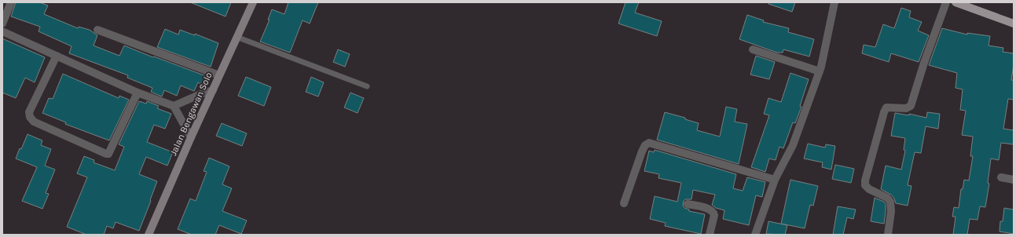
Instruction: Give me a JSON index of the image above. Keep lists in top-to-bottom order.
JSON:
{
  "streets": {
    "main road": ["Jalan Bengawan Solo"]
  }
}
